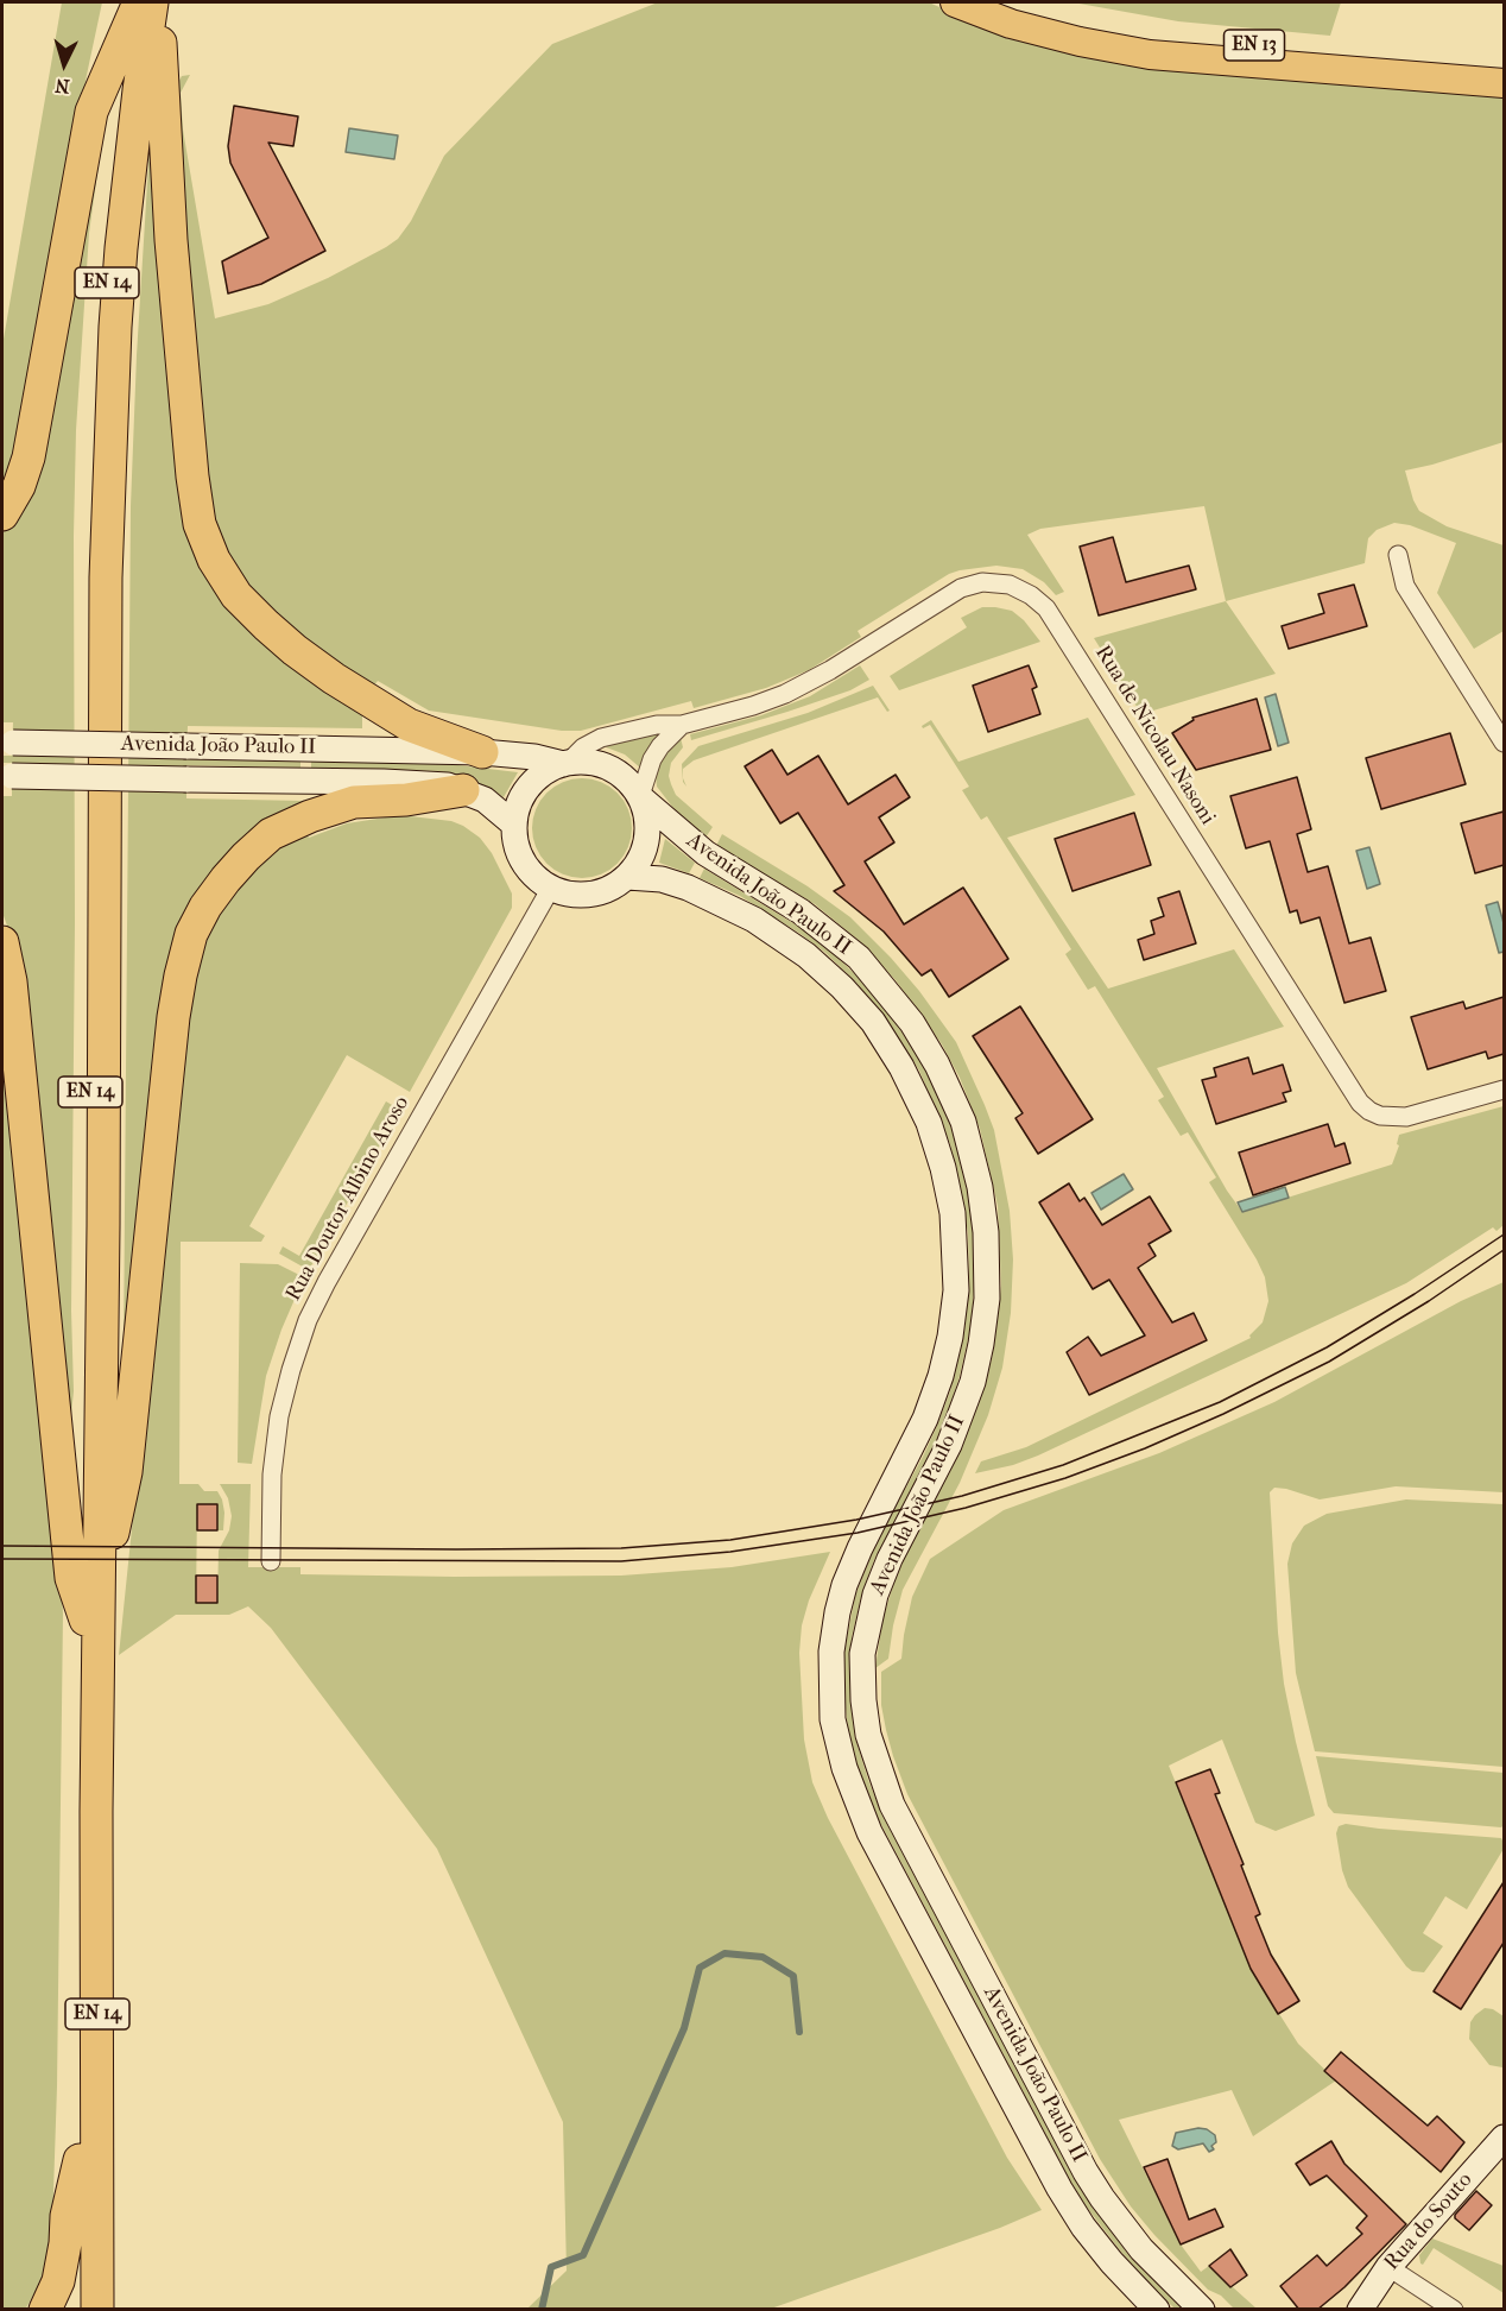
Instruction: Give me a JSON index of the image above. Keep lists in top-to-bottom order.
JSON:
{
  "streets": {
    "highway": ["EN 14"],
    "main road": ["EN 13", "Avenida João Paulo II", "Rua do Souto"],
    "street": ["Rua de Nicolau Nasoni", "Rua Doutor Albino Aroso"]
  },
  "crossings": [
    ["Rua de Nicolau Nasoni", "Avenida João Paulo II"],
    ["Rua de Nicolau Nasoni", "Rua Doutor Albino Aroso"],
    ["Avenida João Paulo II", "Rua Doutor Albino Aroso"]
  ],
  "north": "bottom"
}
